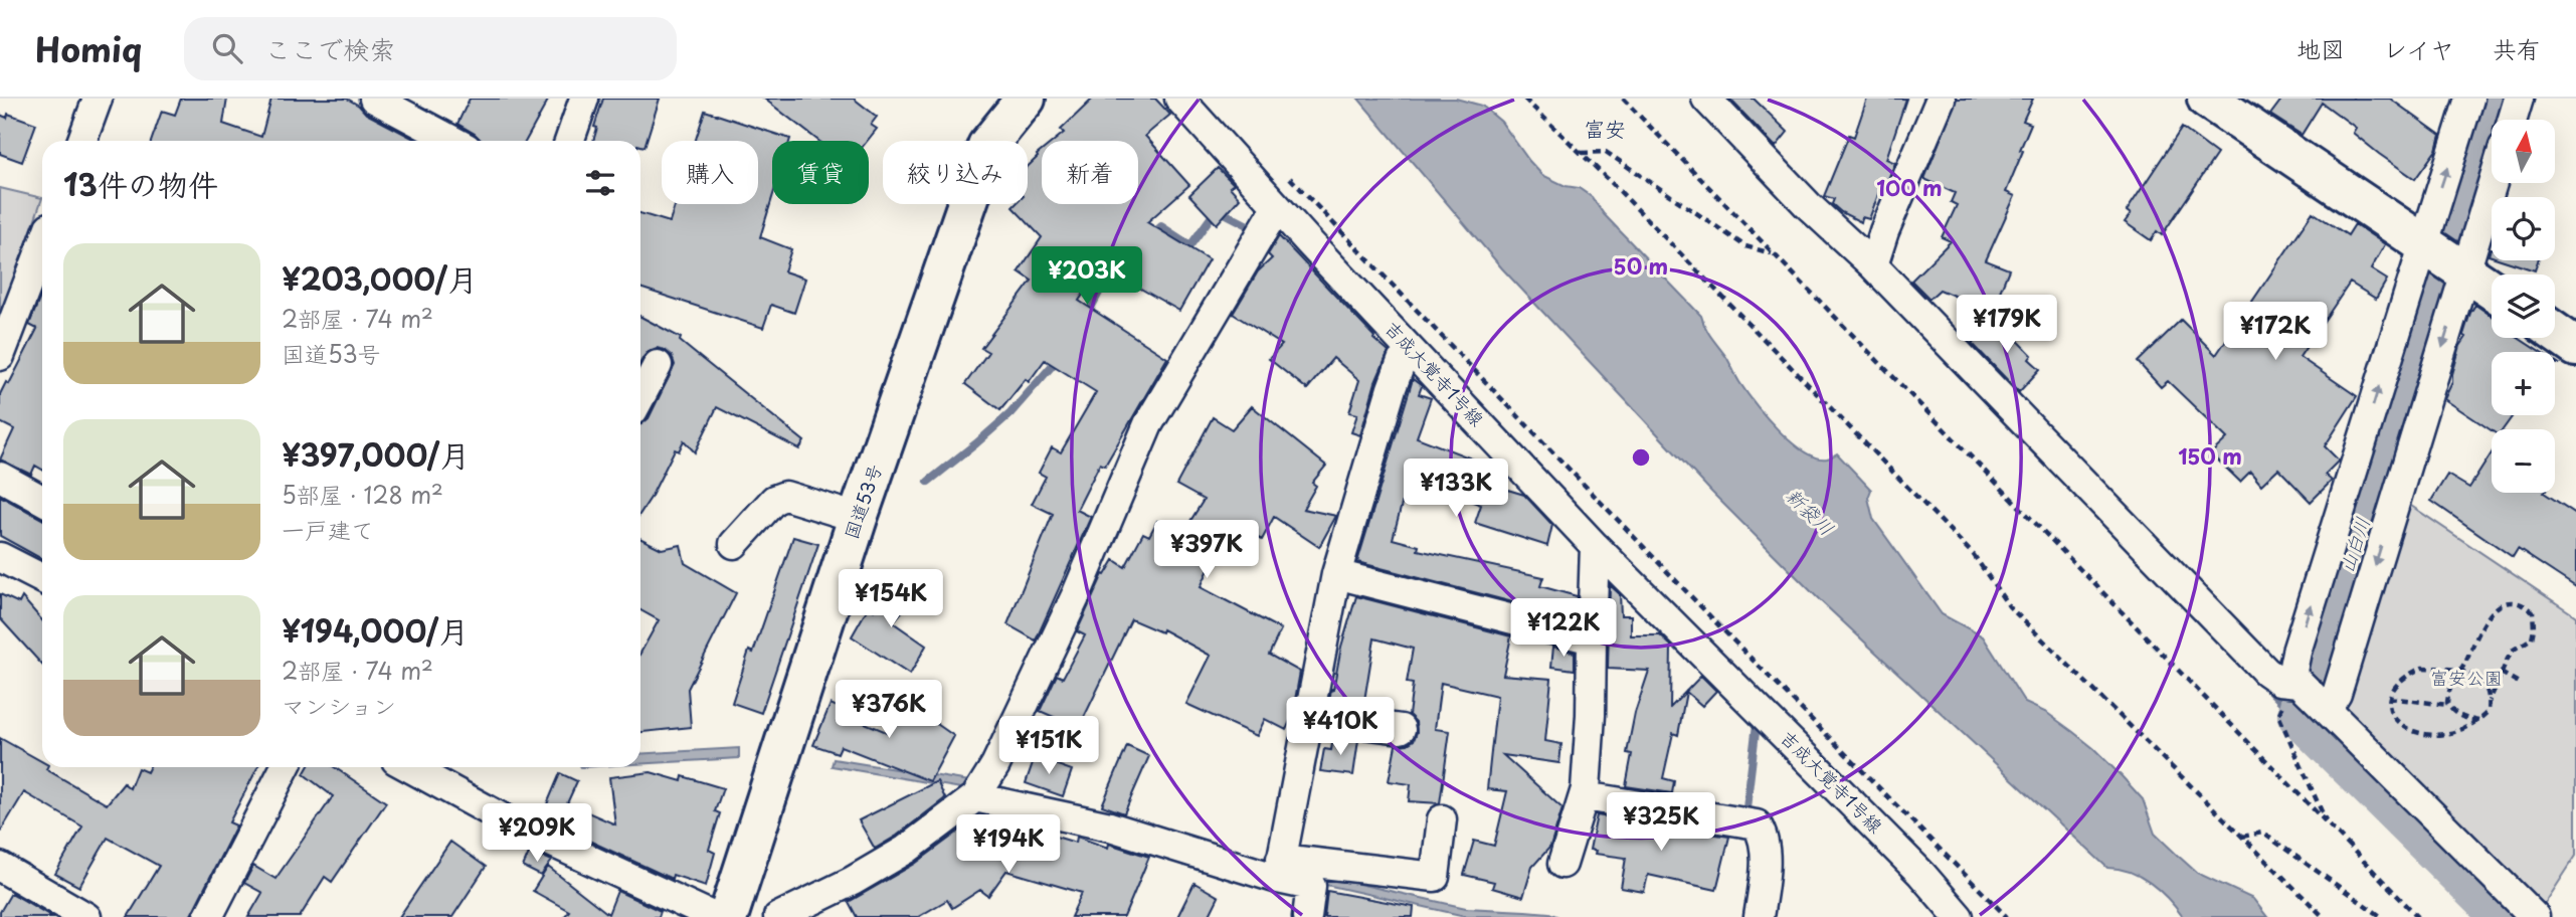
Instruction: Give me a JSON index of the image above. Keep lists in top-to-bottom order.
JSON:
{
  "streets": {
    "main road": ["国道53号"],
    "street": ["吉成大覚寺1号線"]
  },
  "districts": ["富安"],
  "water": ["新袋川", "山白川"],
  "parks": ["富安公園"],
  "north": "top",
  "page": {
    "header": "Homiq",
    "search": "ここで検索",
    "nav": ["地図", "レイヤ", "共有"],
    "map_buttons": ["+", "−"],
    "chip": [
      "購入",
      "賃貸",
      "絞り込み",
      "新着"
    ],
    "heading": "13件の物件",
    "list": [
      {
        "name": "¥203,000/月",
        "note": "2部屋 · 74 m² · 国道53号"
      },
      {
        "name": "¥397,000/月",
        "note": "5部屋 · 128 m² · 一戸建て"
      },
      {
        "name": "¥194,000/月",
        "note": "2部屋 · 74 m² · マンション"
      }
    ],
    "price": [
      "¥203K",
      "¥179K",
      "¥172K",
      "¥133K",
      "¥397K",
      "¥154K",
      "¥122K",
      "¥376K",
      "¥410K",
      "¥151K",
      "¥325K",
      "¥209K",
      "¥194K"
    ]
  },
  "rings": ["100 m", "50 m", "150 m"]
}
